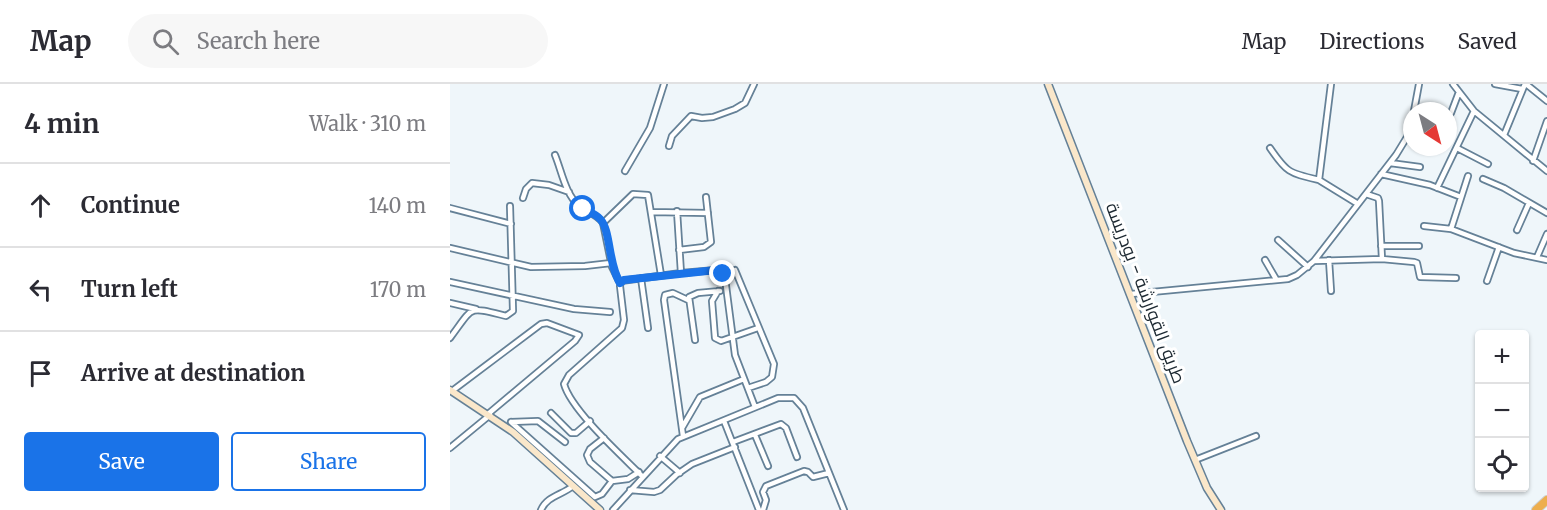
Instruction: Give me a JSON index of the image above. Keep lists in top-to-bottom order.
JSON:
{
  "streets": {
    "main road": ["طريق القوارشة - بودريسة"]
  },
  "north": "bottom right",
  "page": {
    "header": "Map",
    "search": "Search here",
    "nav": ["Map", "Directions", "Saved"],
    "heading": ["4 min", "Walk · 310 m"],
    "list": [
      ["Continue", "140 m"],
      ["Turn left", "170 m"],
      "Arrive at destination"
    ],
    "map_buttons": ["+", "−"],
    "buttons": ["Save", "Share"]
  }
}
